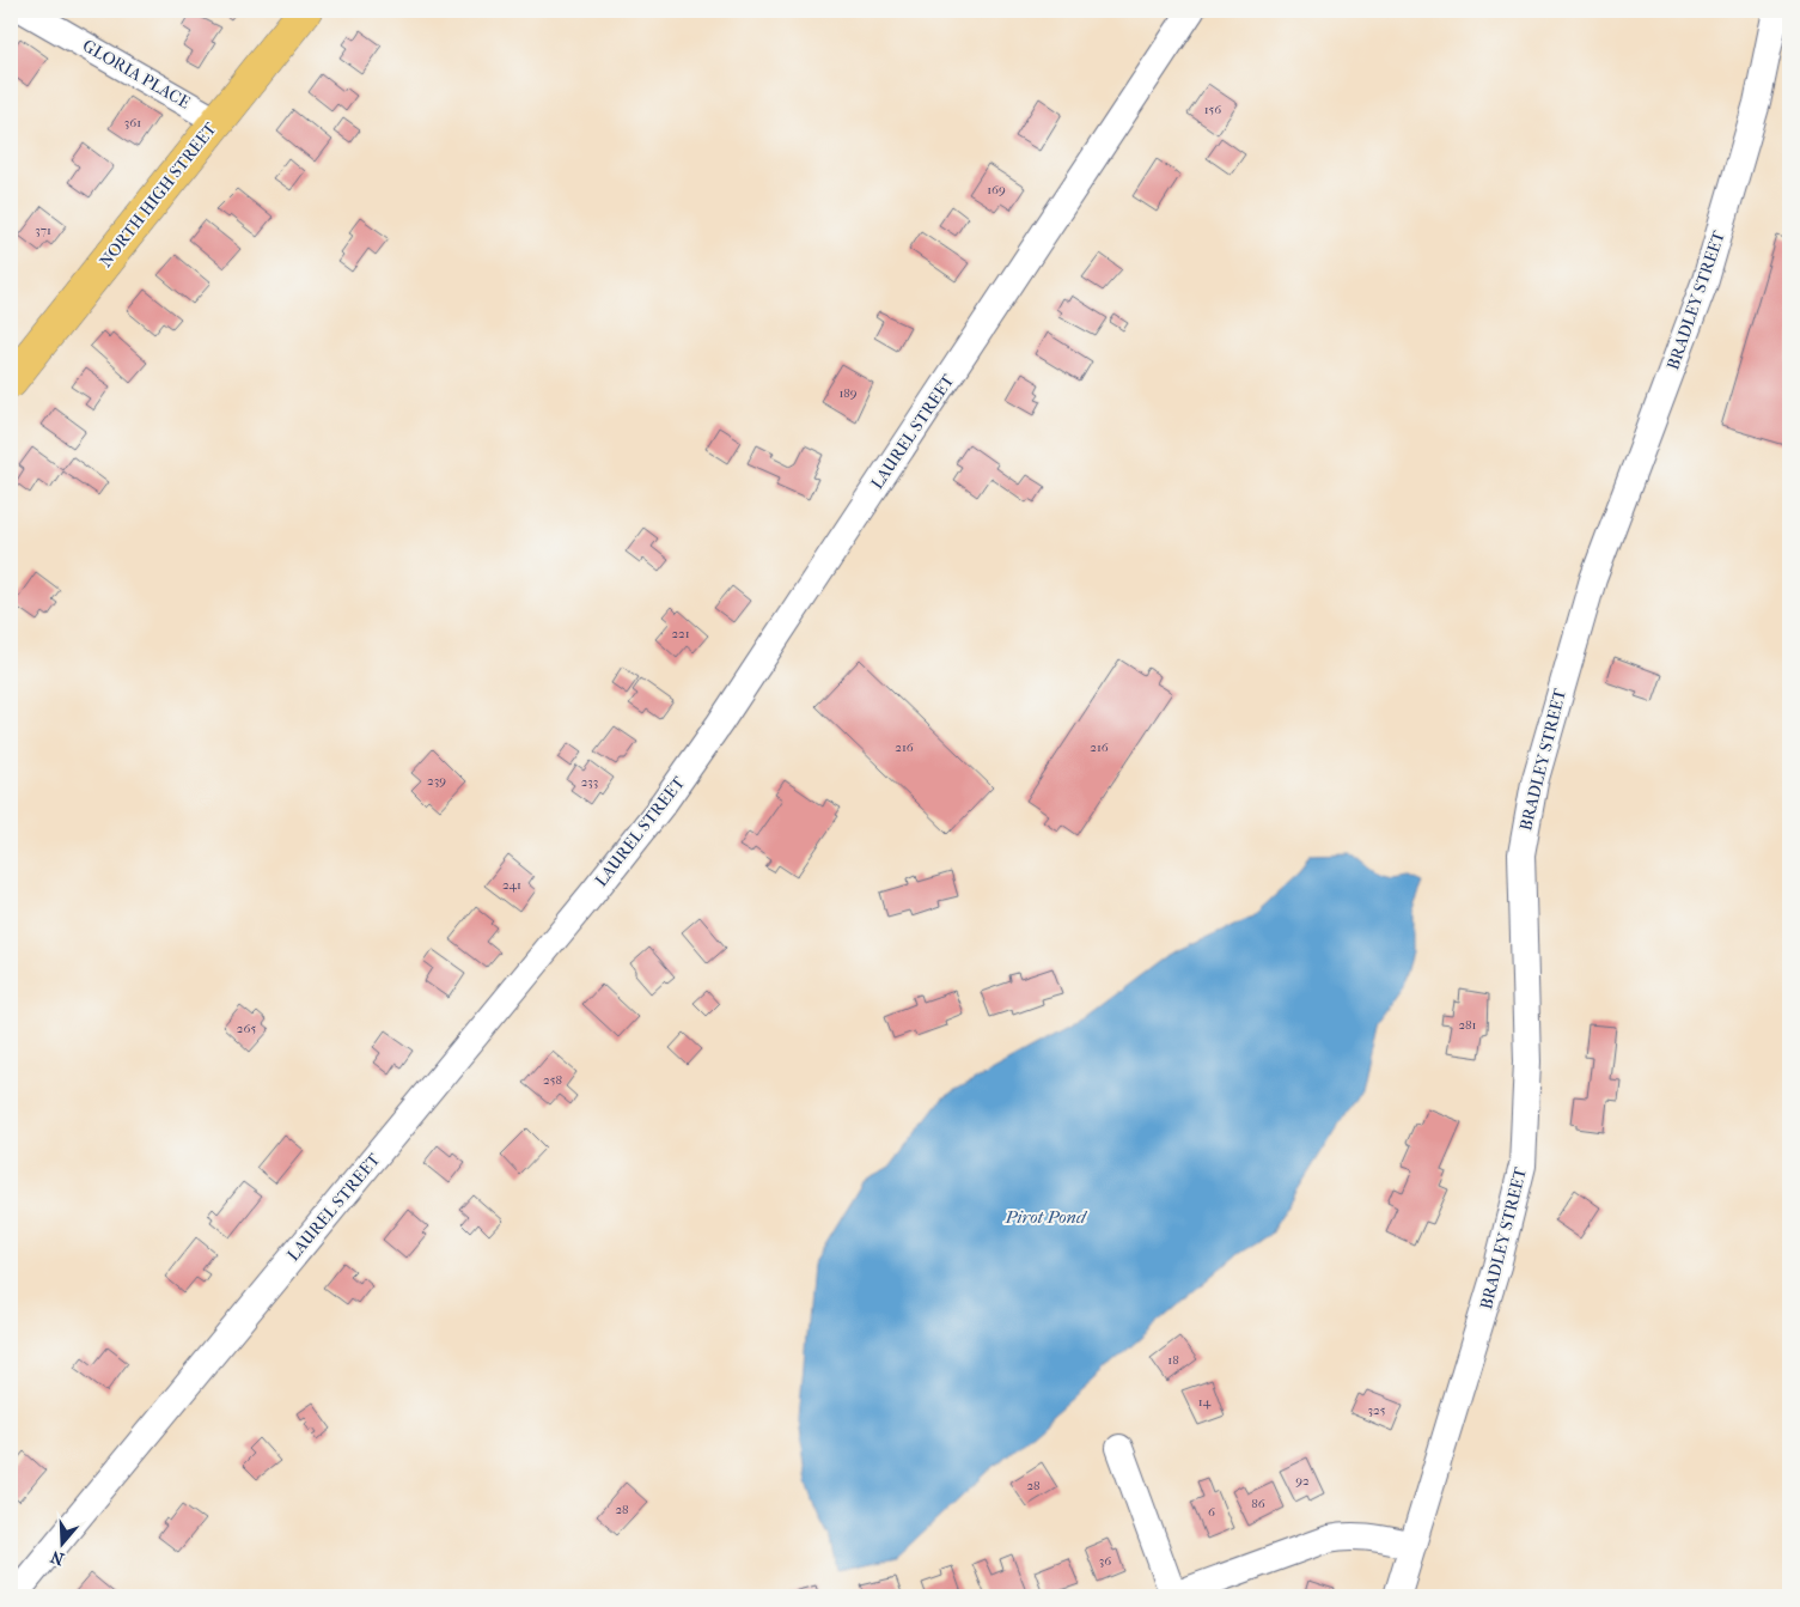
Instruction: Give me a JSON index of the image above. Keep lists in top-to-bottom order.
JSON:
{
  "streets": {
    "main road": ["NORTH HIGH STREET"],
    "street": ["GLORIA PLACE", "BRADLEY STREET", "LAUREL STREET"]
  },
  "crossings": [
    ["GLORIA PLACE", "NORTH HIGH STREET"]
  ],
  "water": ["Pirot Pond"],
  "house_numbers": [
    "156",
    "361",
    "169",
    "371",
    "189",
    "221",
    "216",
    "216",
    "239",
    "233",
    "241",
    "281",
    "265",
    "258",
    "18",
    "14",
    "325",
    "92",
    "28",
    "86",
    "28",
    "6",
    "36"
  ],
  "north": "bottom"
}
